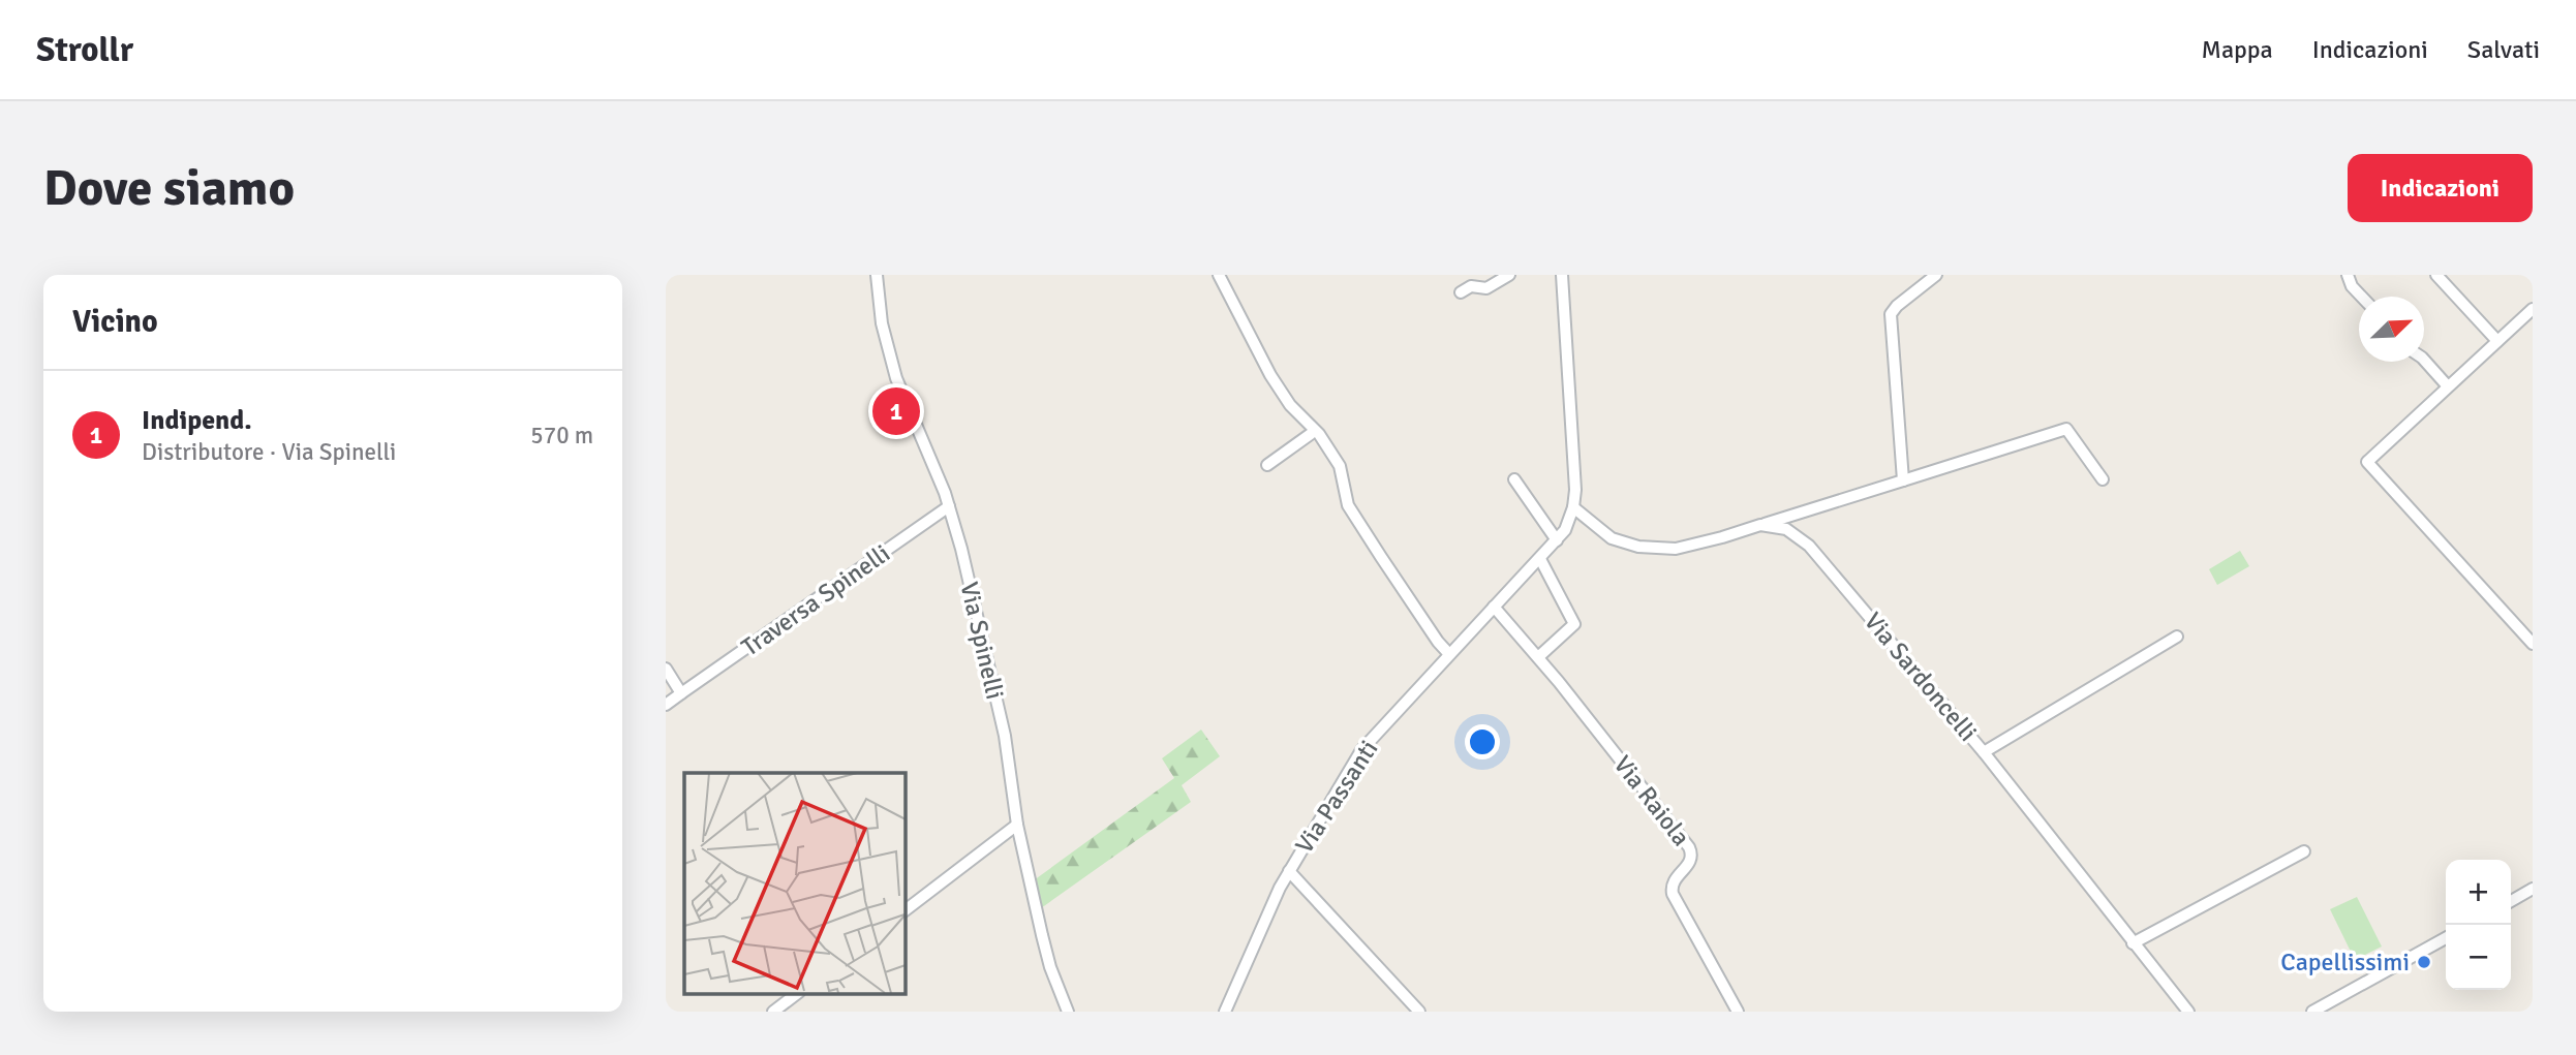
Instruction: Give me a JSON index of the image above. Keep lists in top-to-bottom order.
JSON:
{
  "streets": {
    "street": [
      "Traversa Spinelli",
      "Via Spinelli",
      "Via Sardoncelli",
      "Via Passanti",
      "Via Raiola"
    ]
  },
  "crossings": [
    ["Traversa Spinelli", "Via Spinelli"],
    ["Via Passanti", "Via Raiola"]
  ],
  "places": ["Capellissimi"],
  "north": "top right",
  "page": {
    "header": "Strollr",
    "nav": ["Mappa", "Indicazioni", "Salvati"],
    "buttons": "Indicazioni",
    "title": "Dove siamo",
    "heading": "Vicino",
    "list": [
      {
        "mark": "1",
        "name": "Indipend.",
        "note": "Distributore · Via Spinelli",
        "value": "570 m"
      }
    ],
    "pins": "1",
    "map_buttons": ["+", "−"]
  }
}
